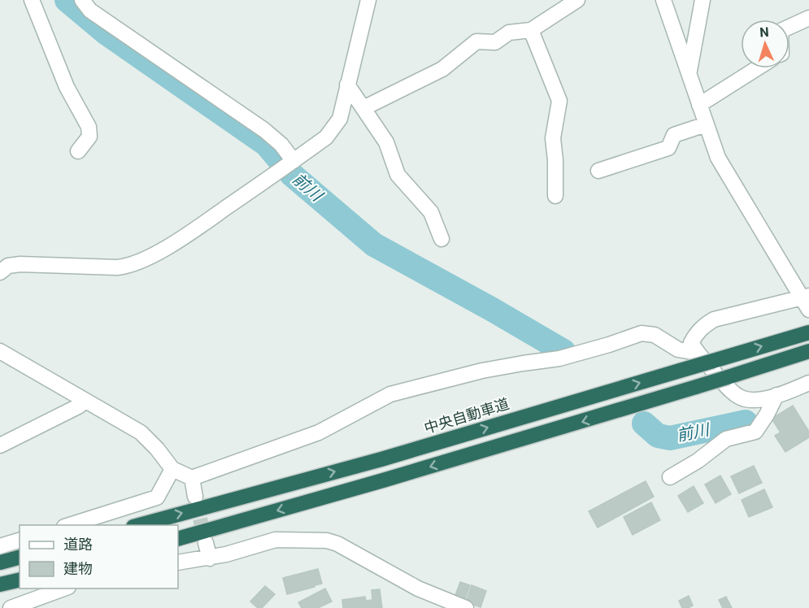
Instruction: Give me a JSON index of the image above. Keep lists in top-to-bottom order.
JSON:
{
  "streets": {
    "highway": ["中央自動車道"]
  },
  "water": ["前川"],
  "legend": ["道路", "建物"],
  "north": "top"
}
